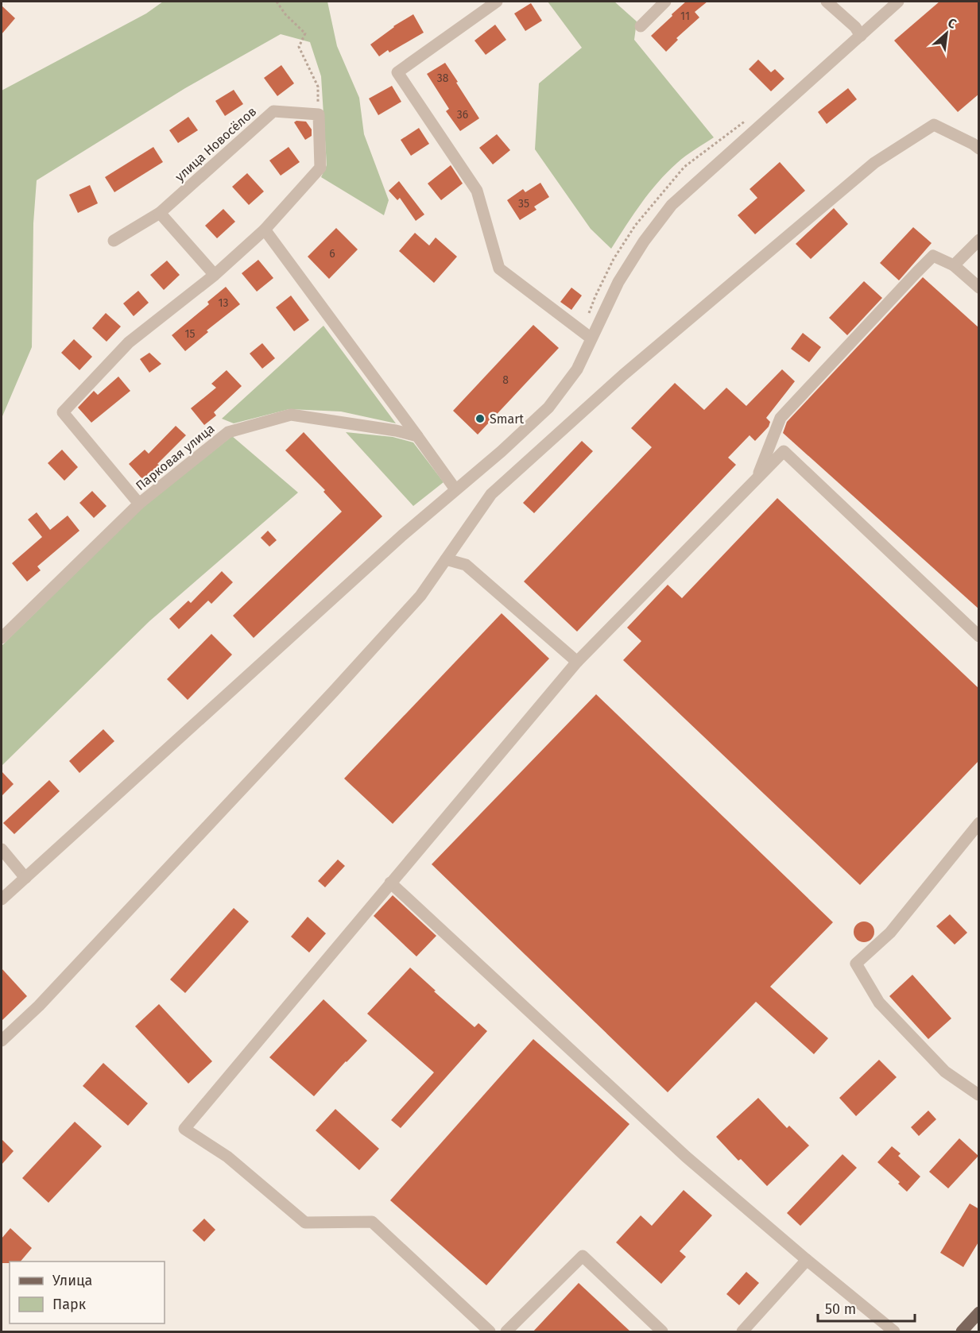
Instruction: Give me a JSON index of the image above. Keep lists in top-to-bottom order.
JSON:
{
  "streets": {
    "street": ["улица Новосёлов", "Парковая улица"]
  },
  "places": ["Smart"],
  "house_numbers": [
    "11",
    "38",
    "36",
    "35",
    "6",
    "13",
    "15",
    "8"
  ],
  "legend": ["Улица", "Парк"],
  "scale_bar": "50 m",
  "north": "top right"
}
